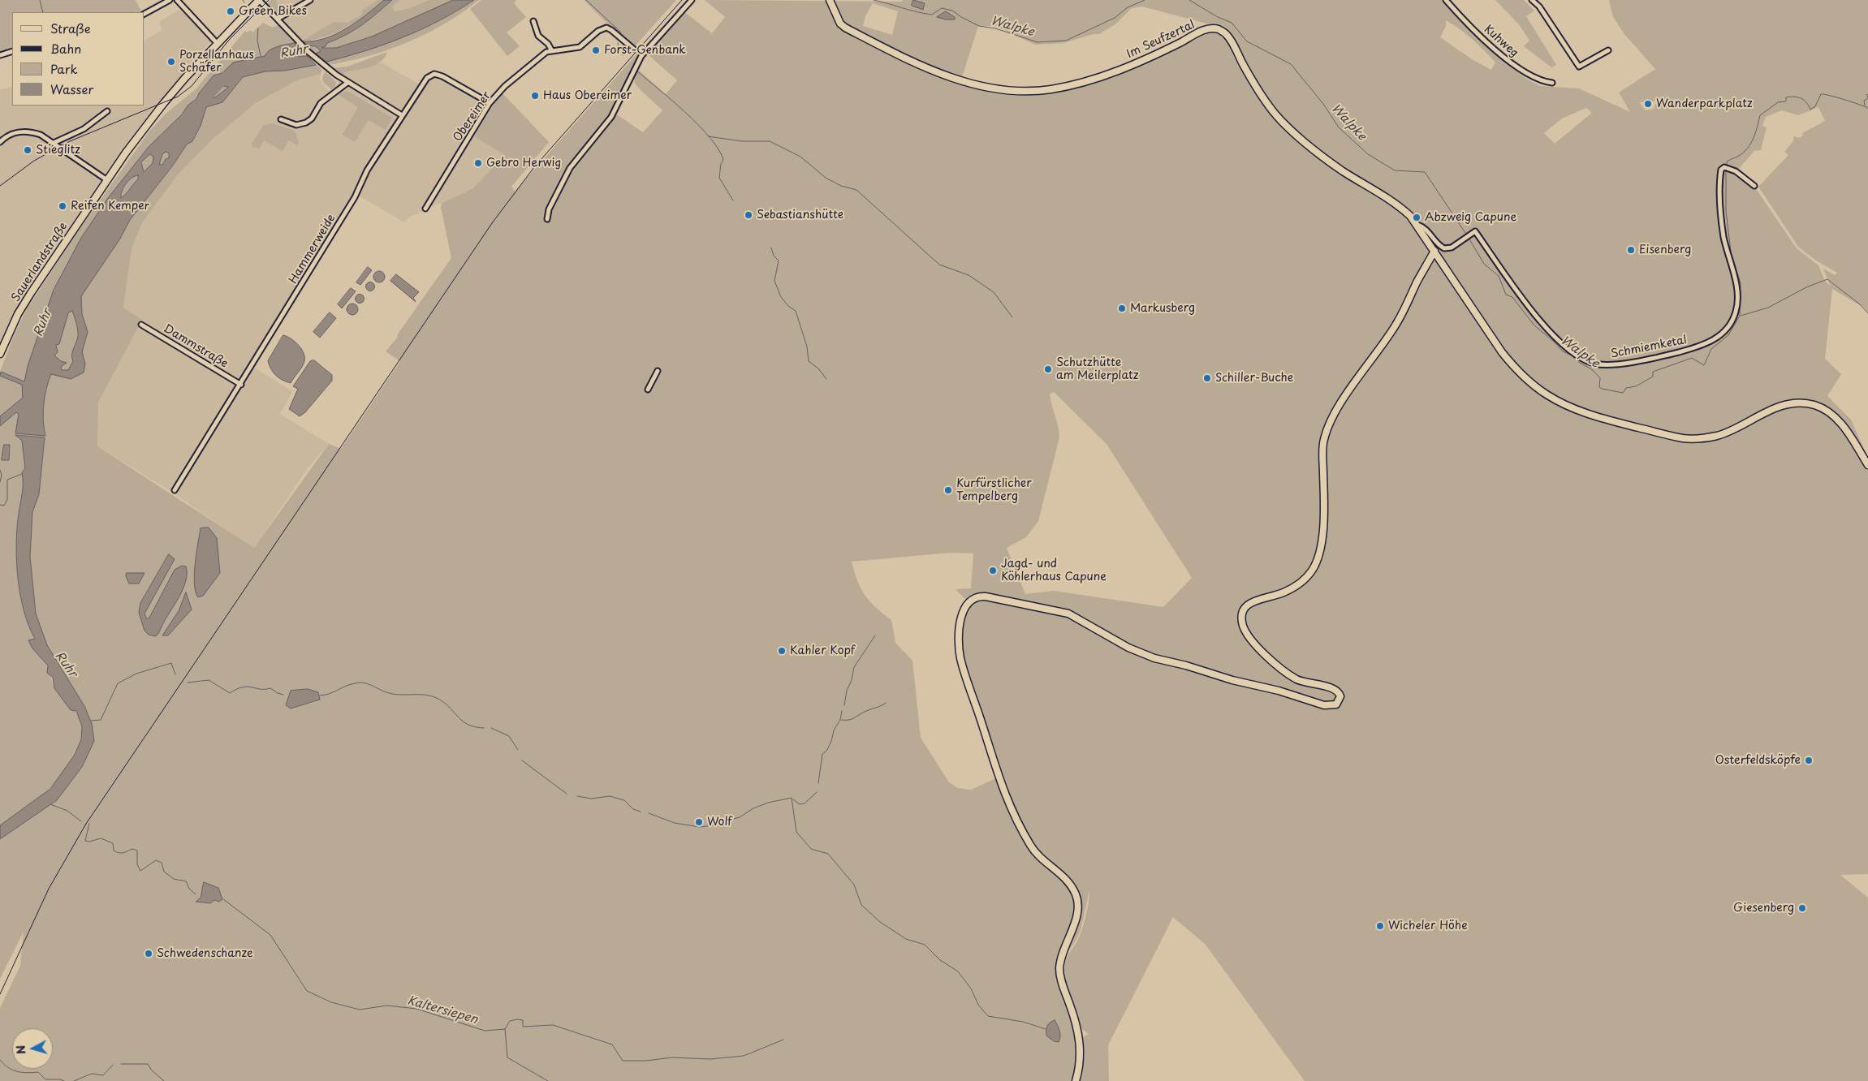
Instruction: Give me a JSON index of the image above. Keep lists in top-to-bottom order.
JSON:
{
  "streets": {
    "street": [
      "Im Seufzertal",
      "Kuhweg",
      "Obereimer",
      "Hammerweide",
      "Sauerlandstraße",
      "Dammstraße",
      "Schmiemketal"
    ]
  },
  "crossings": [
    ["Im Seufzertal", "Schmiemketal"],
    ["Obereimer", "Hammerweide"],
    ["Hammerweide", "Dammstraße"]
  ],
  "water": ["Walpke", "Ruhr", "Kaltersiepen"],
  "places": [
    "Green Bikes",
    "Forst-Genbank",
    "Porzellanhaus Schäfer",
    "Haus Obereimer",
    "Wanderparkplatz",
    "Stieglitz",
    "Gebro Herwig",
    "Reifen Kemper",
    "Sebastianshütte",
    "Abzweig Capune",
    "Eisenberg",
    "Markusberg",
    "Schutzhütte am Meilerplatz",
    "Schiller-Buche",
    "Kurfürstlicher Tempelberg",
    "Jagd- und Köhlerhaus Capune",
    "Kahler Kopf",
    "Osterfeldsköpfe",
    "Wolf",
    "Giesenberg",
    "Wicheler Höhe",
    "Schwedenschanze"
  ],
  "legend": [
    "Straße",
    "Bahn",
    "Park",
    "Wasser"
  ],
  "north": "left"
}
